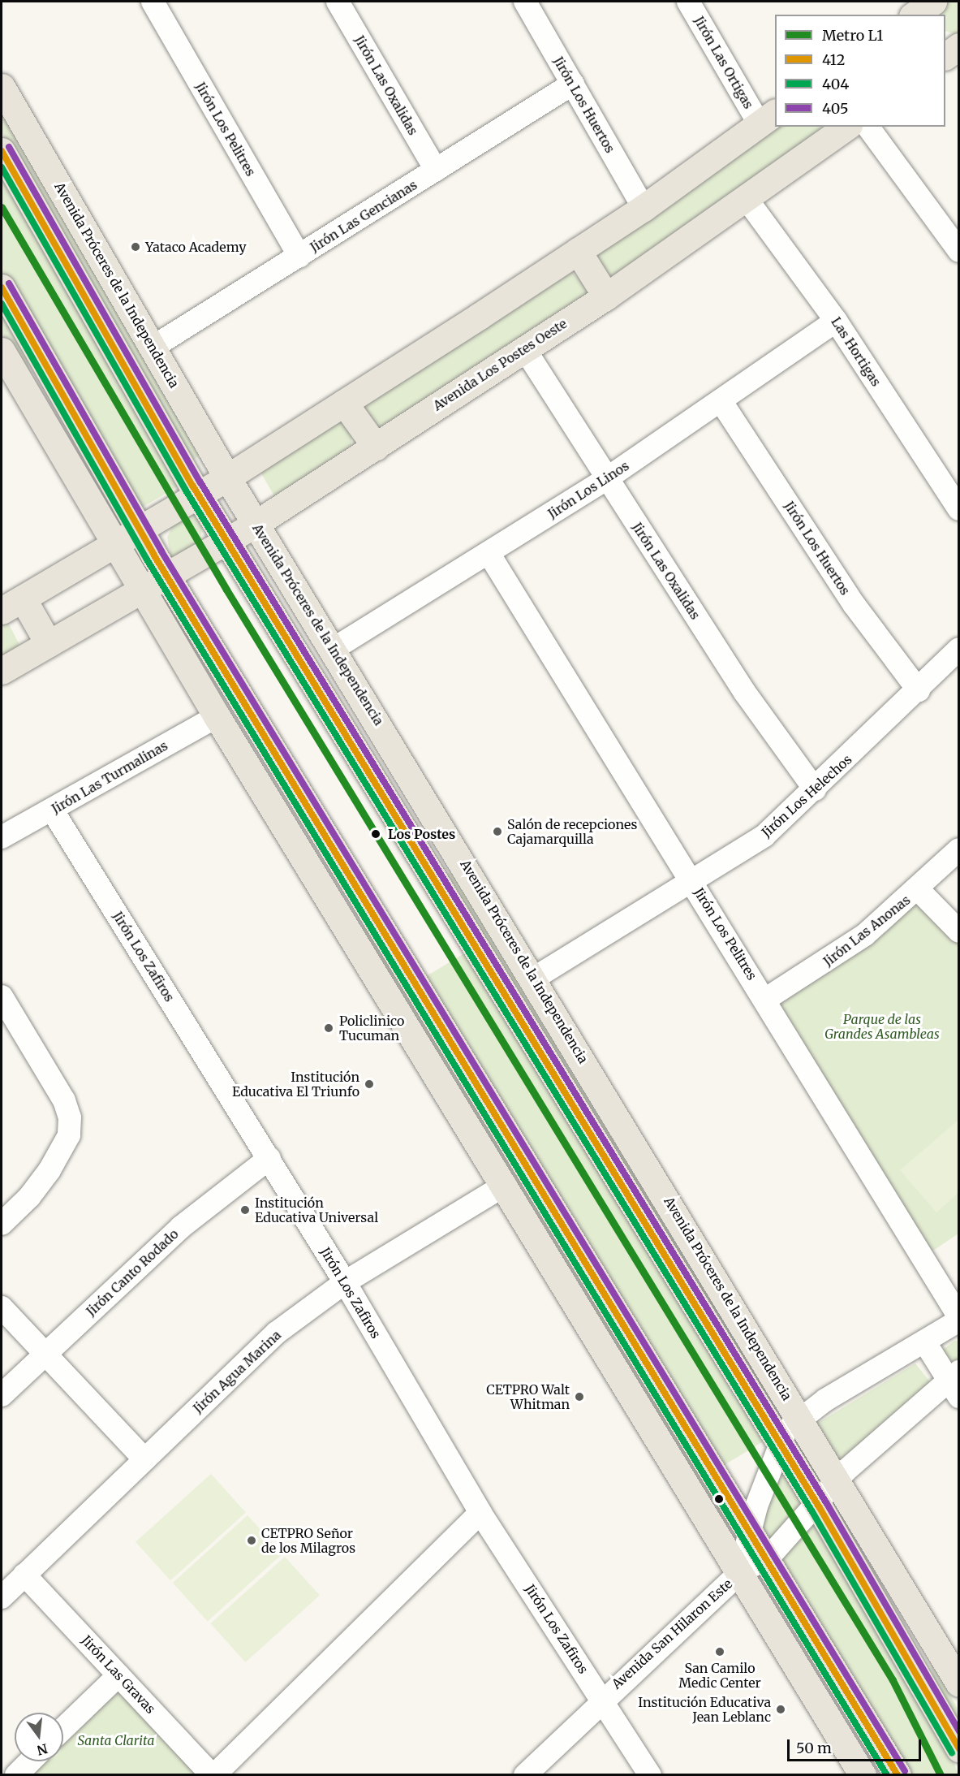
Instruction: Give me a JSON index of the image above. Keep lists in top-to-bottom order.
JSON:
{
  "streets": {
    "main road": ["Avenida Próceres de la Independencia", "Avenida Los Postes Oeste"],
    "street": [
      "Jirón Las Ortigas",
      "Jirón Las Oxalidas",
      "Jirón Los Huertos",
      "Jirón Los Pelitres",
      "Jirón Las Gencianas",
      "Las Hortigas",
      "Jirón Los Linos",
      "Jirón Las Turmalinas",
      "Jirón Los Helechos",
      "Jirón Las Anonas",
      "Jirón Los Zafiros",
      "Jirón Canto Rodado",
      "Jirón Agua Marina",
      "Avenida San Hilaron Este",
      "Jirón Las Gravas"
    ]
  },
  "crossings": [
    ["Jirón Las Oxalidas", "Jirón Las Gencianas"],
    ["Jirón Las Oxalidas", "Avenida Los Postes Oeste"],
    ["Jirón Las Oxalidas", "Jirón Los Linos"],
    ["Jirón Las Oxalidas", "Jirón Los Helechos"],
    ["Jirón Los Huertos", "Jirón Las Gencianas"],
    ["Jirón Los Huertos", "Jirón Los Linos"],
    ["Jirón Los Huertos", "Jirón Los Helechos"],
    ["Jirón Los Pelitres", "Jirón Las Gencianas"],
    ["Jirón Los Pelitres", "Jirón Los Linos"],
    ["Jirón Los Pelitres", "Jirón Los Helechos"],
    ["Jirón Los Pelitres", "Jirón Las Anonas"],
    ["Jirón Las Gencianas", "Avenida Próceres de la Independencia"],
    ["Avenida Próceres de la Independencia", "Avenida Los Postes Oeste"],
    ["Avenida Próceres de la Independencia", "Jirón Los Linos"],
    ["Avenida Próceres de la Independencia", "Jirón Los Helechos"],
    ["Avenida Próceres de la Independencia", "Avenida San Hilaron Este"],
    ["Las Hortigas", "Avenida Los Postes Oeste"],
    ["Las Hortigas", "Jirón Los Linos"],
    ["Jirón Las Turmalinas", "Jirón Los Zafiros"],
    ["Jirón Los Zafiros", "Jirón Canto Rodado"],
    ["Jirón Los Zafiros", "Jirón Agua Marina"],
    ["Jirón Los Zafiros", "Avenida San Hilaron Este"],
    ["Jirón Agua Marina", "Jirón Las Gravas"]
  ],
  "parks": ["Parque de las Grandes Asambleas", "Santa Clarita"],
  "places": [
    "Yataco Academy",
    "Salón de recepciones Cajamarquilla",
    "Los Postes",
    "Policlinico Tucuman",
    "Institución Educativa El Triunfo",
    "Institución Educativa Universal",
    "CETPRO Walt Whitman",
    "CETPRO Señor de los Milagros",
    "San Camilo Medic Center",
    "Institución Educativa Jean Leblanc"
  ],
  "lines": [
    "transit line 405",
    "transit line 412",
    "transit line 404",
    "metro line L1"
  ],
  "legend": [
    "Metro L1",
    "412",
    "404",
    "405"
  ],
  "scale_bar": "50 m",
  "north": "bottom"
}
